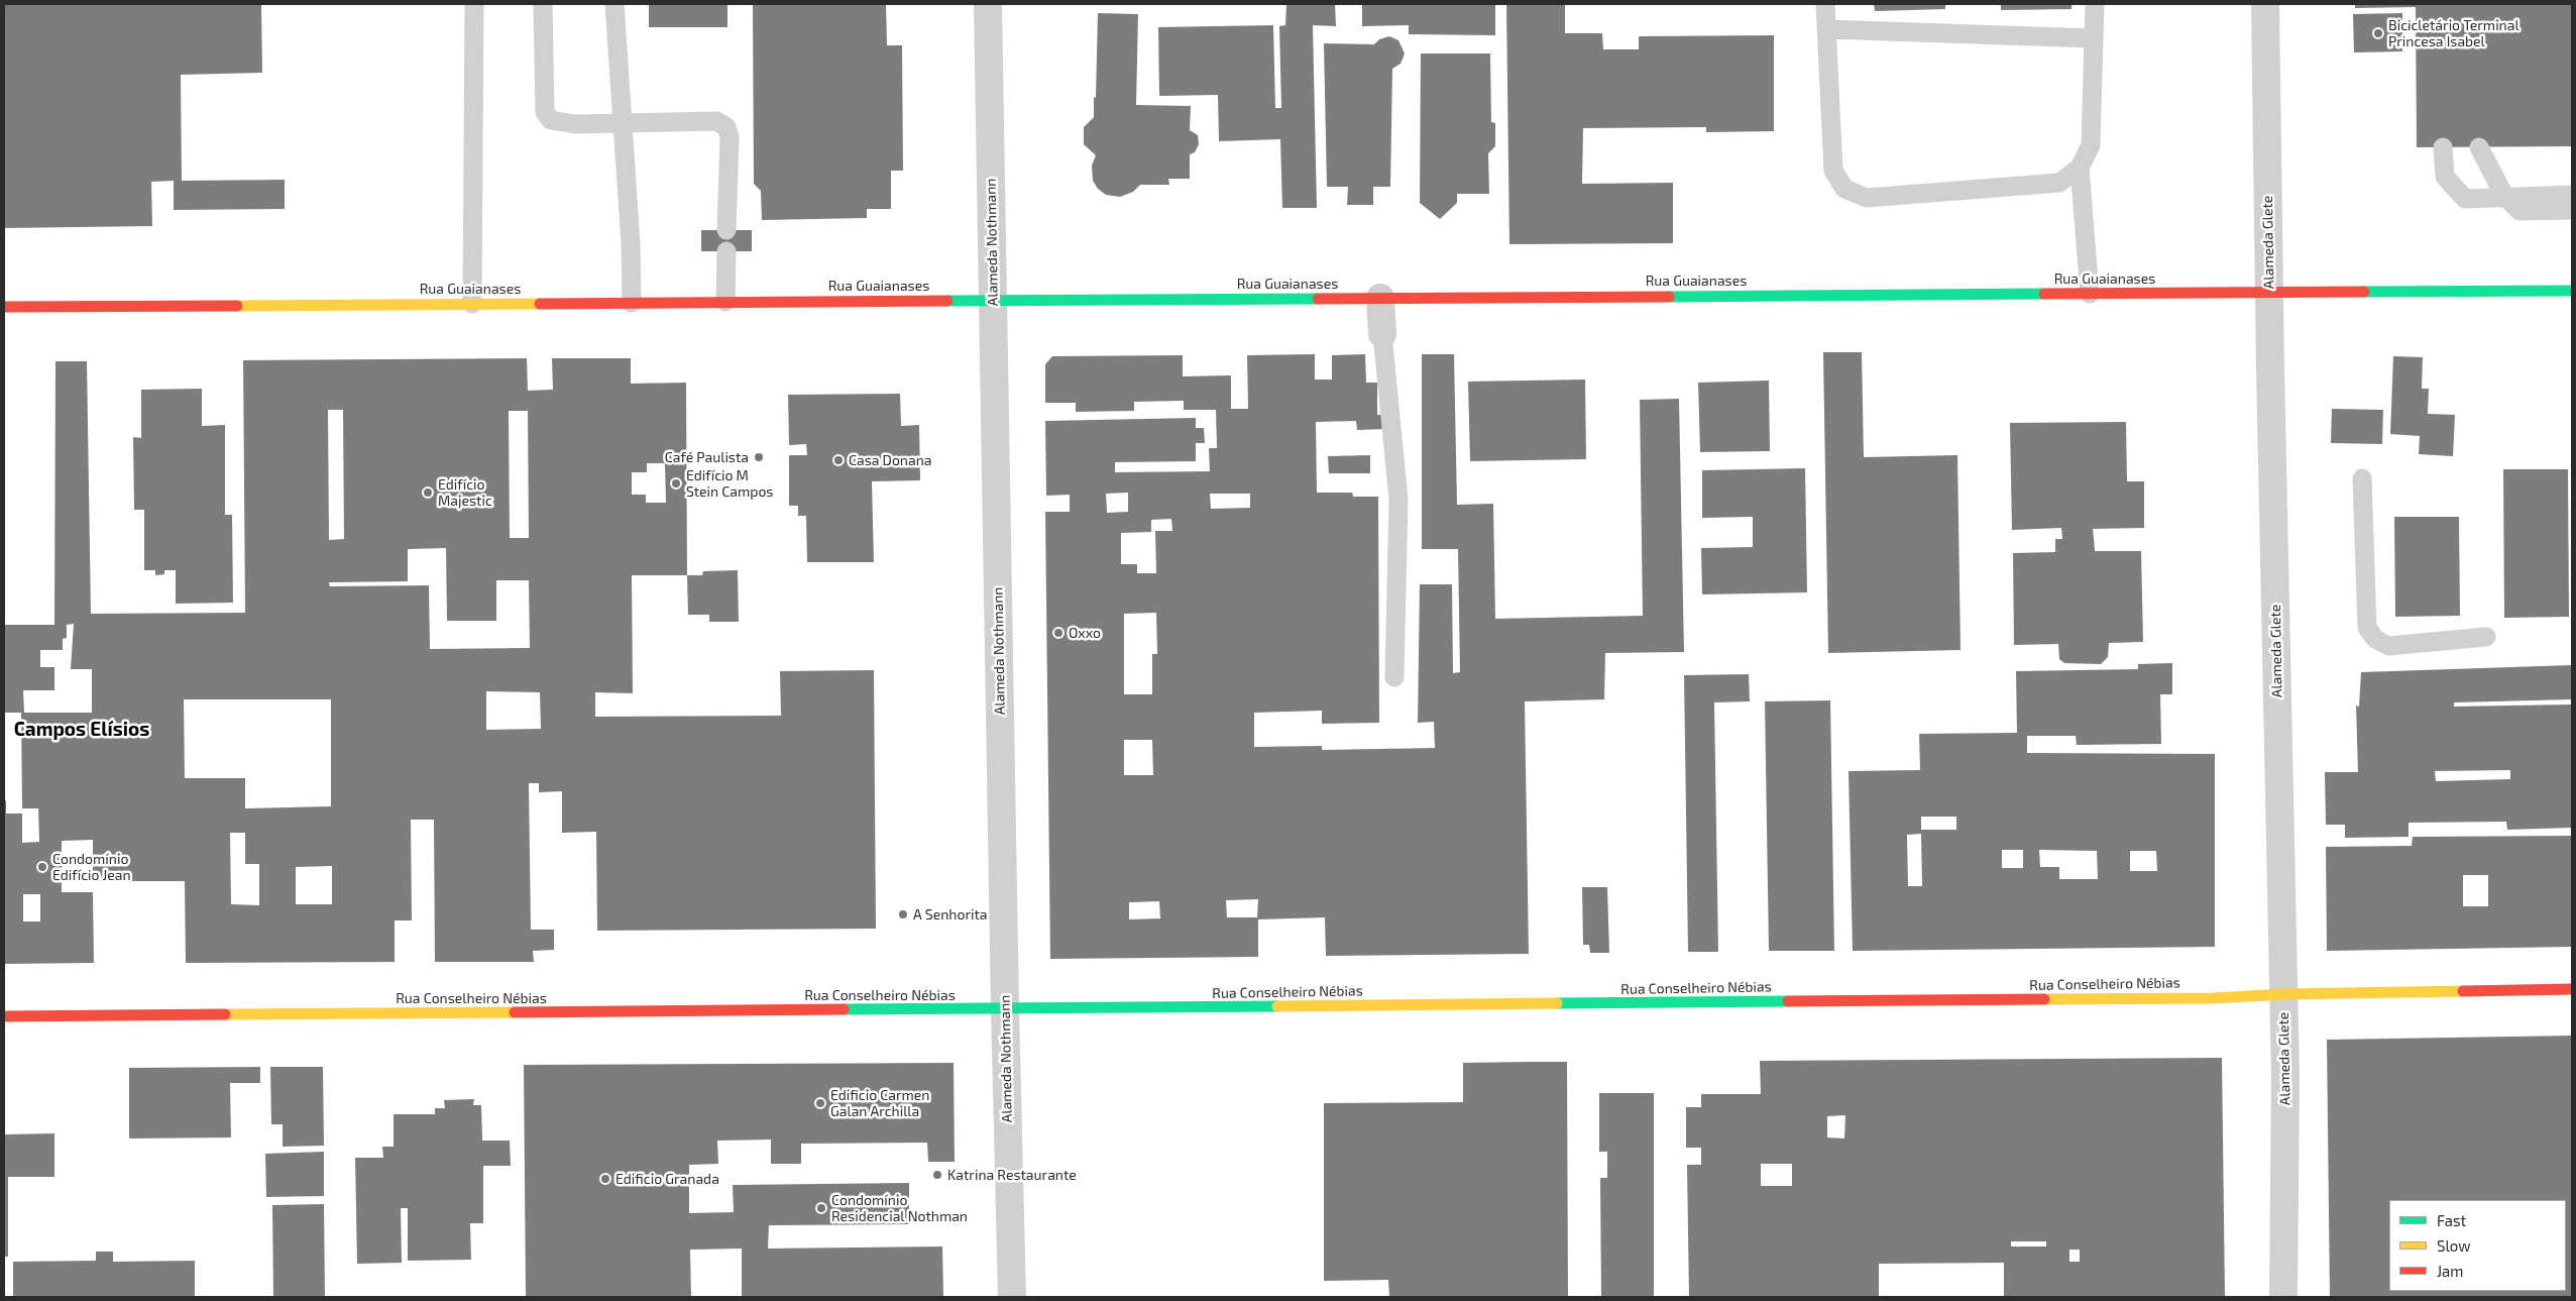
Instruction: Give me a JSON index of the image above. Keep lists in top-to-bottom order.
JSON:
{
  "streets": {
    "street": [
      "Alameda Nothmann",
      "Alameda Glete",
      "Rua Guaianases",
      "Rua Conselheiro Nébias"
    ]
  },
  "crossings": [
    ["Alameda Nothmann", "Rua Guaianases"],
    ["Alameda Nothmann", "Rua Conselheiro Nébias"],
    ["Alameda Glete", "Rua Guaianases"],
    ["Alameda Glete", "Rua Conselheiro Nébias"]
  ],
  "districts": ["Campos Elísios"],
  "places": [
    "Bicicletário Terminal Princesa Isabel",
    "Café Paulista",
    "Casa Donana",
    "Edifício M Stein Campos",
    "Edifício Majestic",
    "Oxxo",
    "Condomínio Edifício Jean",
    "A Senhorita",
    "Edificio Carmen Galan Archilla",
    "Katrina Restaurante",
    "Edificio Granada",
    "Condomínio Residencial Nothman"
  ],
  "legend": ["Fast", "Slow", "Jam"]
}
